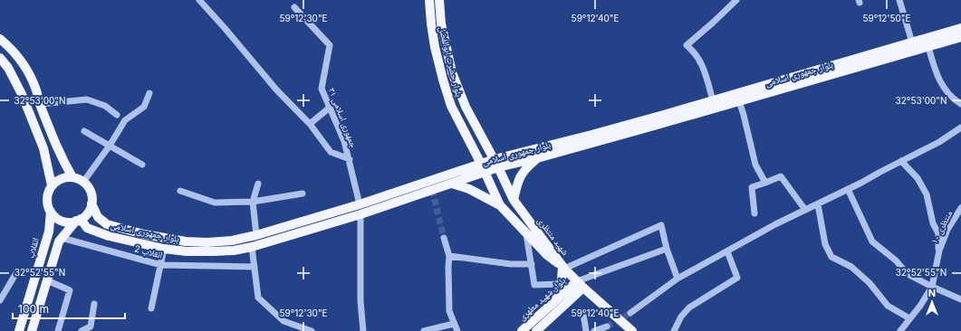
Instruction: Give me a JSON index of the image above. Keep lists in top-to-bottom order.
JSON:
{
  "streets": {
    "main road": [
      "بلوار حضرت ابوالفضل",
      "بلوار جمهوری اسلامی",
      "شهید منتظری",
      "انقلاب",
      "بلوار شهید مطهری"
    ],
    "street": ["جمهوری اسلامی ۳۱", "منتظری ۱۰", "انقلاب 2"]
  },
  "crossings": [
    ["بلوار حضرت ابوالفضل", "بلوار جمهوری اسلامی"],
    ["بلوار حضرت ابوالفضل", "شهید منتظری"],
    ["بلوار جمهوری اسلامی", "جمهوری اسلامی ۳۱"],
    ["بلوار جمهوری اسلامی", "شهید منتظری"],
    ["بلوار جمهوری اسلامی", "انقلاب"]
  ],
  "scale_bar": "100 m",
  "north": "top",
  "coordinates": [
    "59°12'30\"E",
    "59°12'40\"E",
    "59°12'50\"E",
    "32°53'00\"N",
    "32°52'55\"N"
  ]
}
